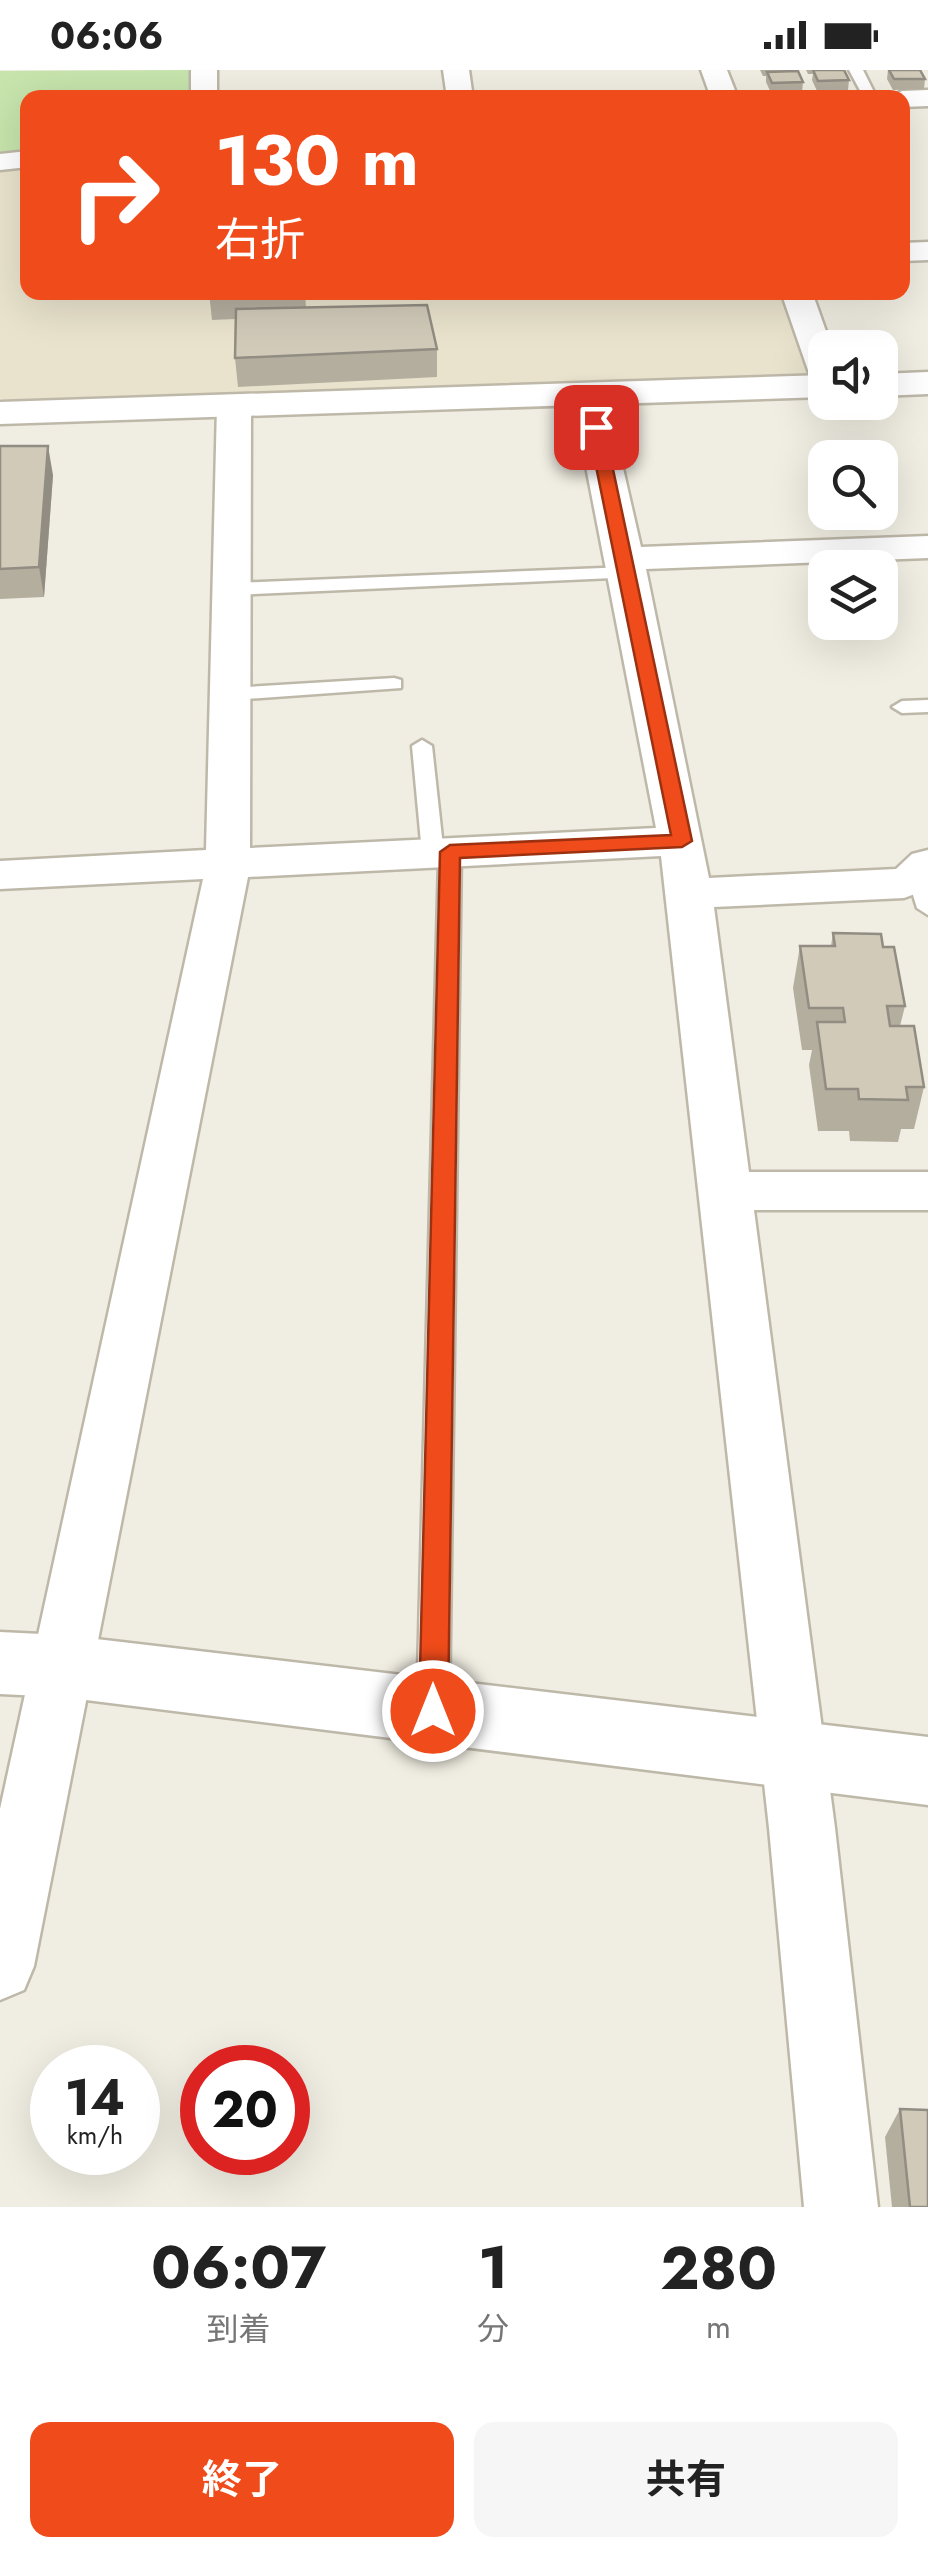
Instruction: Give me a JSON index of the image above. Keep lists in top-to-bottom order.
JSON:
{
  "page": {
    "status": "06:06",
    "turn": ["130 m", "右折"],
    "speed": "14 km/h",
    "limit": "20",
    "eta": [
      "06:07",
      "到着",
      "1",
      "分",
      "280",
      "m"
    ],
    "buttons": ["終了", "共有"]
  }
}
